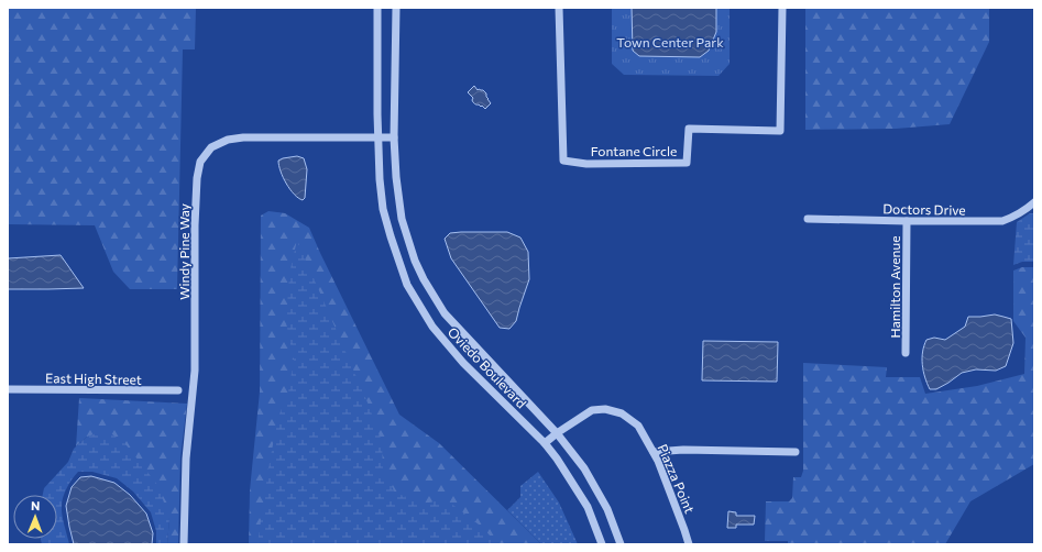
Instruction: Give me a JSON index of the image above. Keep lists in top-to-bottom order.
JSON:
{
  "streets": {
    "street": [
      "Fontane Circle",
      "Doctors Drive",
      "Windy Pine Way",
      "Hamilton Avenue",
      "Oviedo Boulevard",
      "East High Street",
      "Piazza Point"
    ]
  },
  "crossings": [
    ["Doctors Drive", "Hamilton Avenue"],
    ["Windy Pine Way", "Oviedo Boulevard"],
    ["Oviedo Boulevard", "Piazza Point"]
  ],
  "parks": ["Town Center Park"],
  "north": "top"
}
